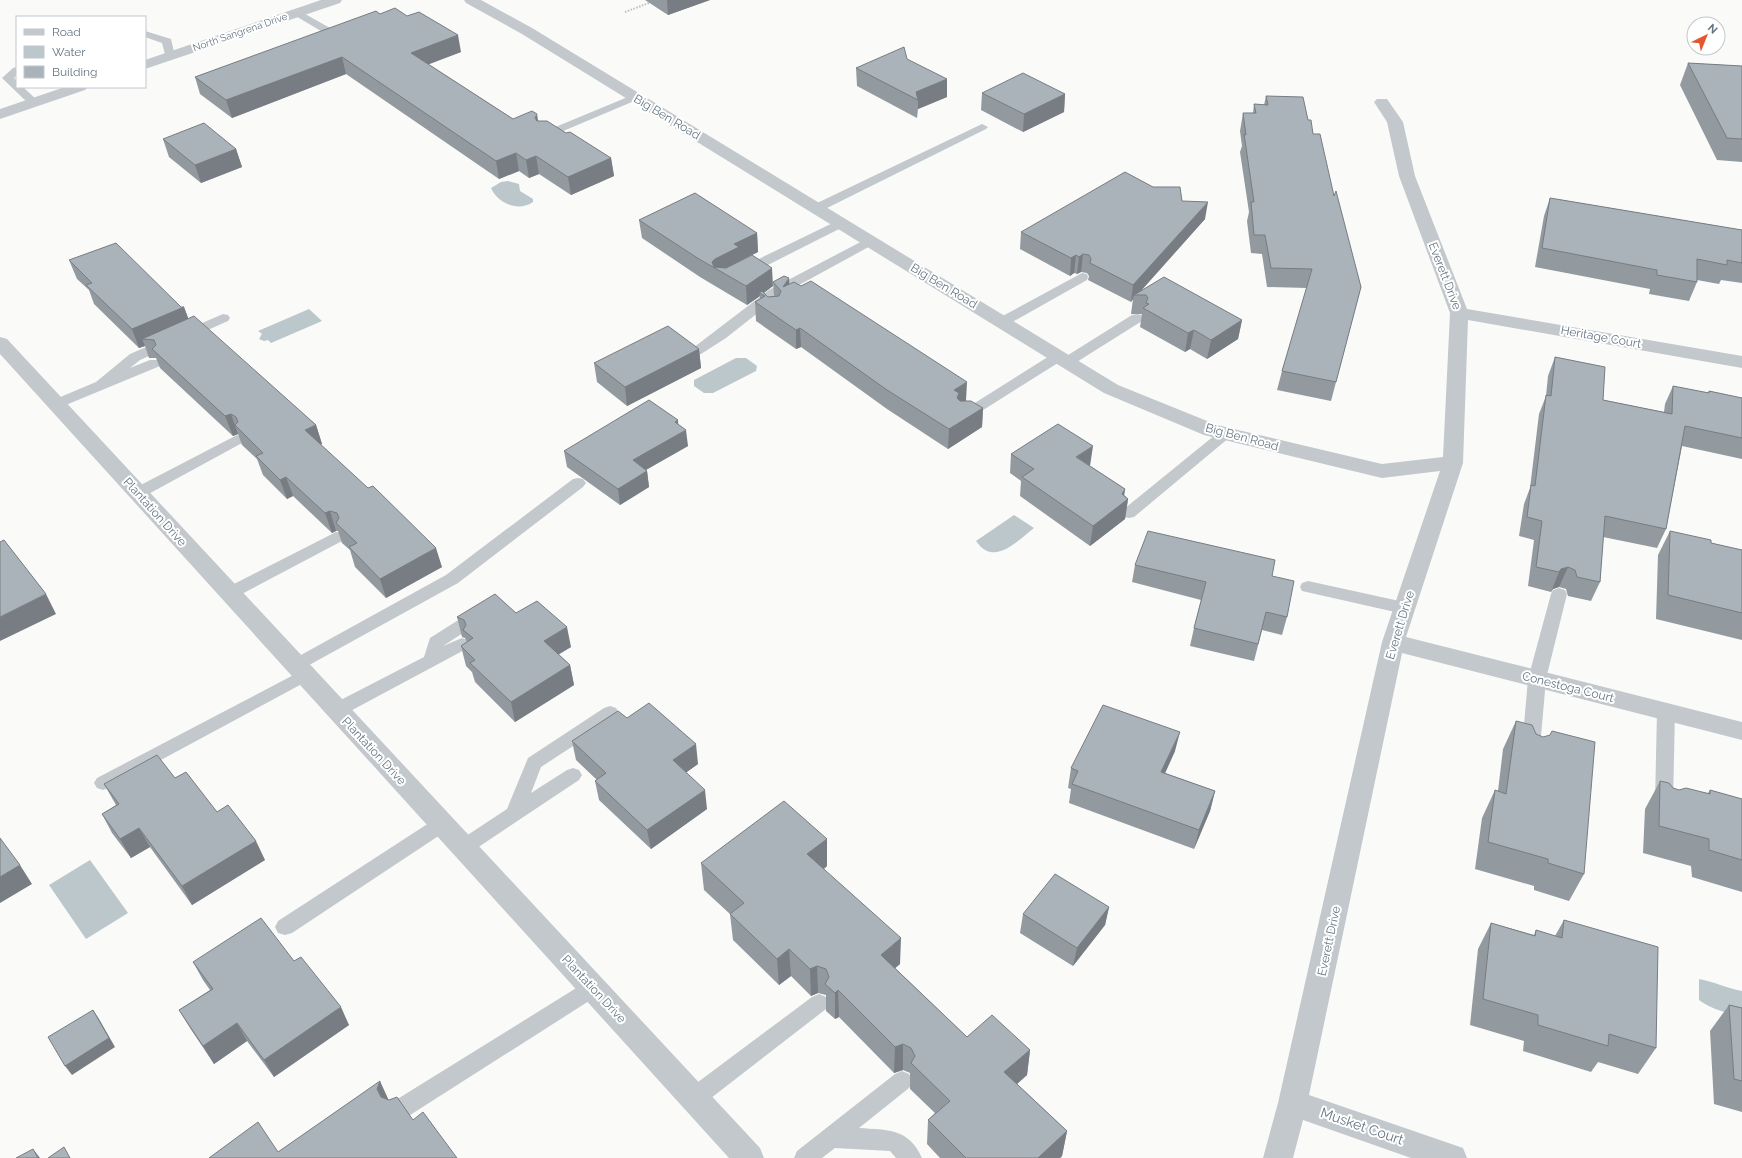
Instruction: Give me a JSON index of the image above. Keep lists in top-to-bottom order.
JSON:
{
  "streets": {
    "street": [
      "North Sangrena Drive",
      "Big Ben Road",
      "Everett Drive",
      "Heritage Court",
      "Plantation Drive",
      "Conestoga Court",
      "Musket Court"
    ]
  },
  "crossings": [
    ["Big Ben Road", "Everett Drive"],
    ["Everett Drive", "Heritage Court"],
    ["Everett Drive", "Conestoga Court"],
    ["Everett Drive", "Musket Court"]
  ],
  "legend": ["Road", "Water", "Building"],
  "north": "top right"
}
